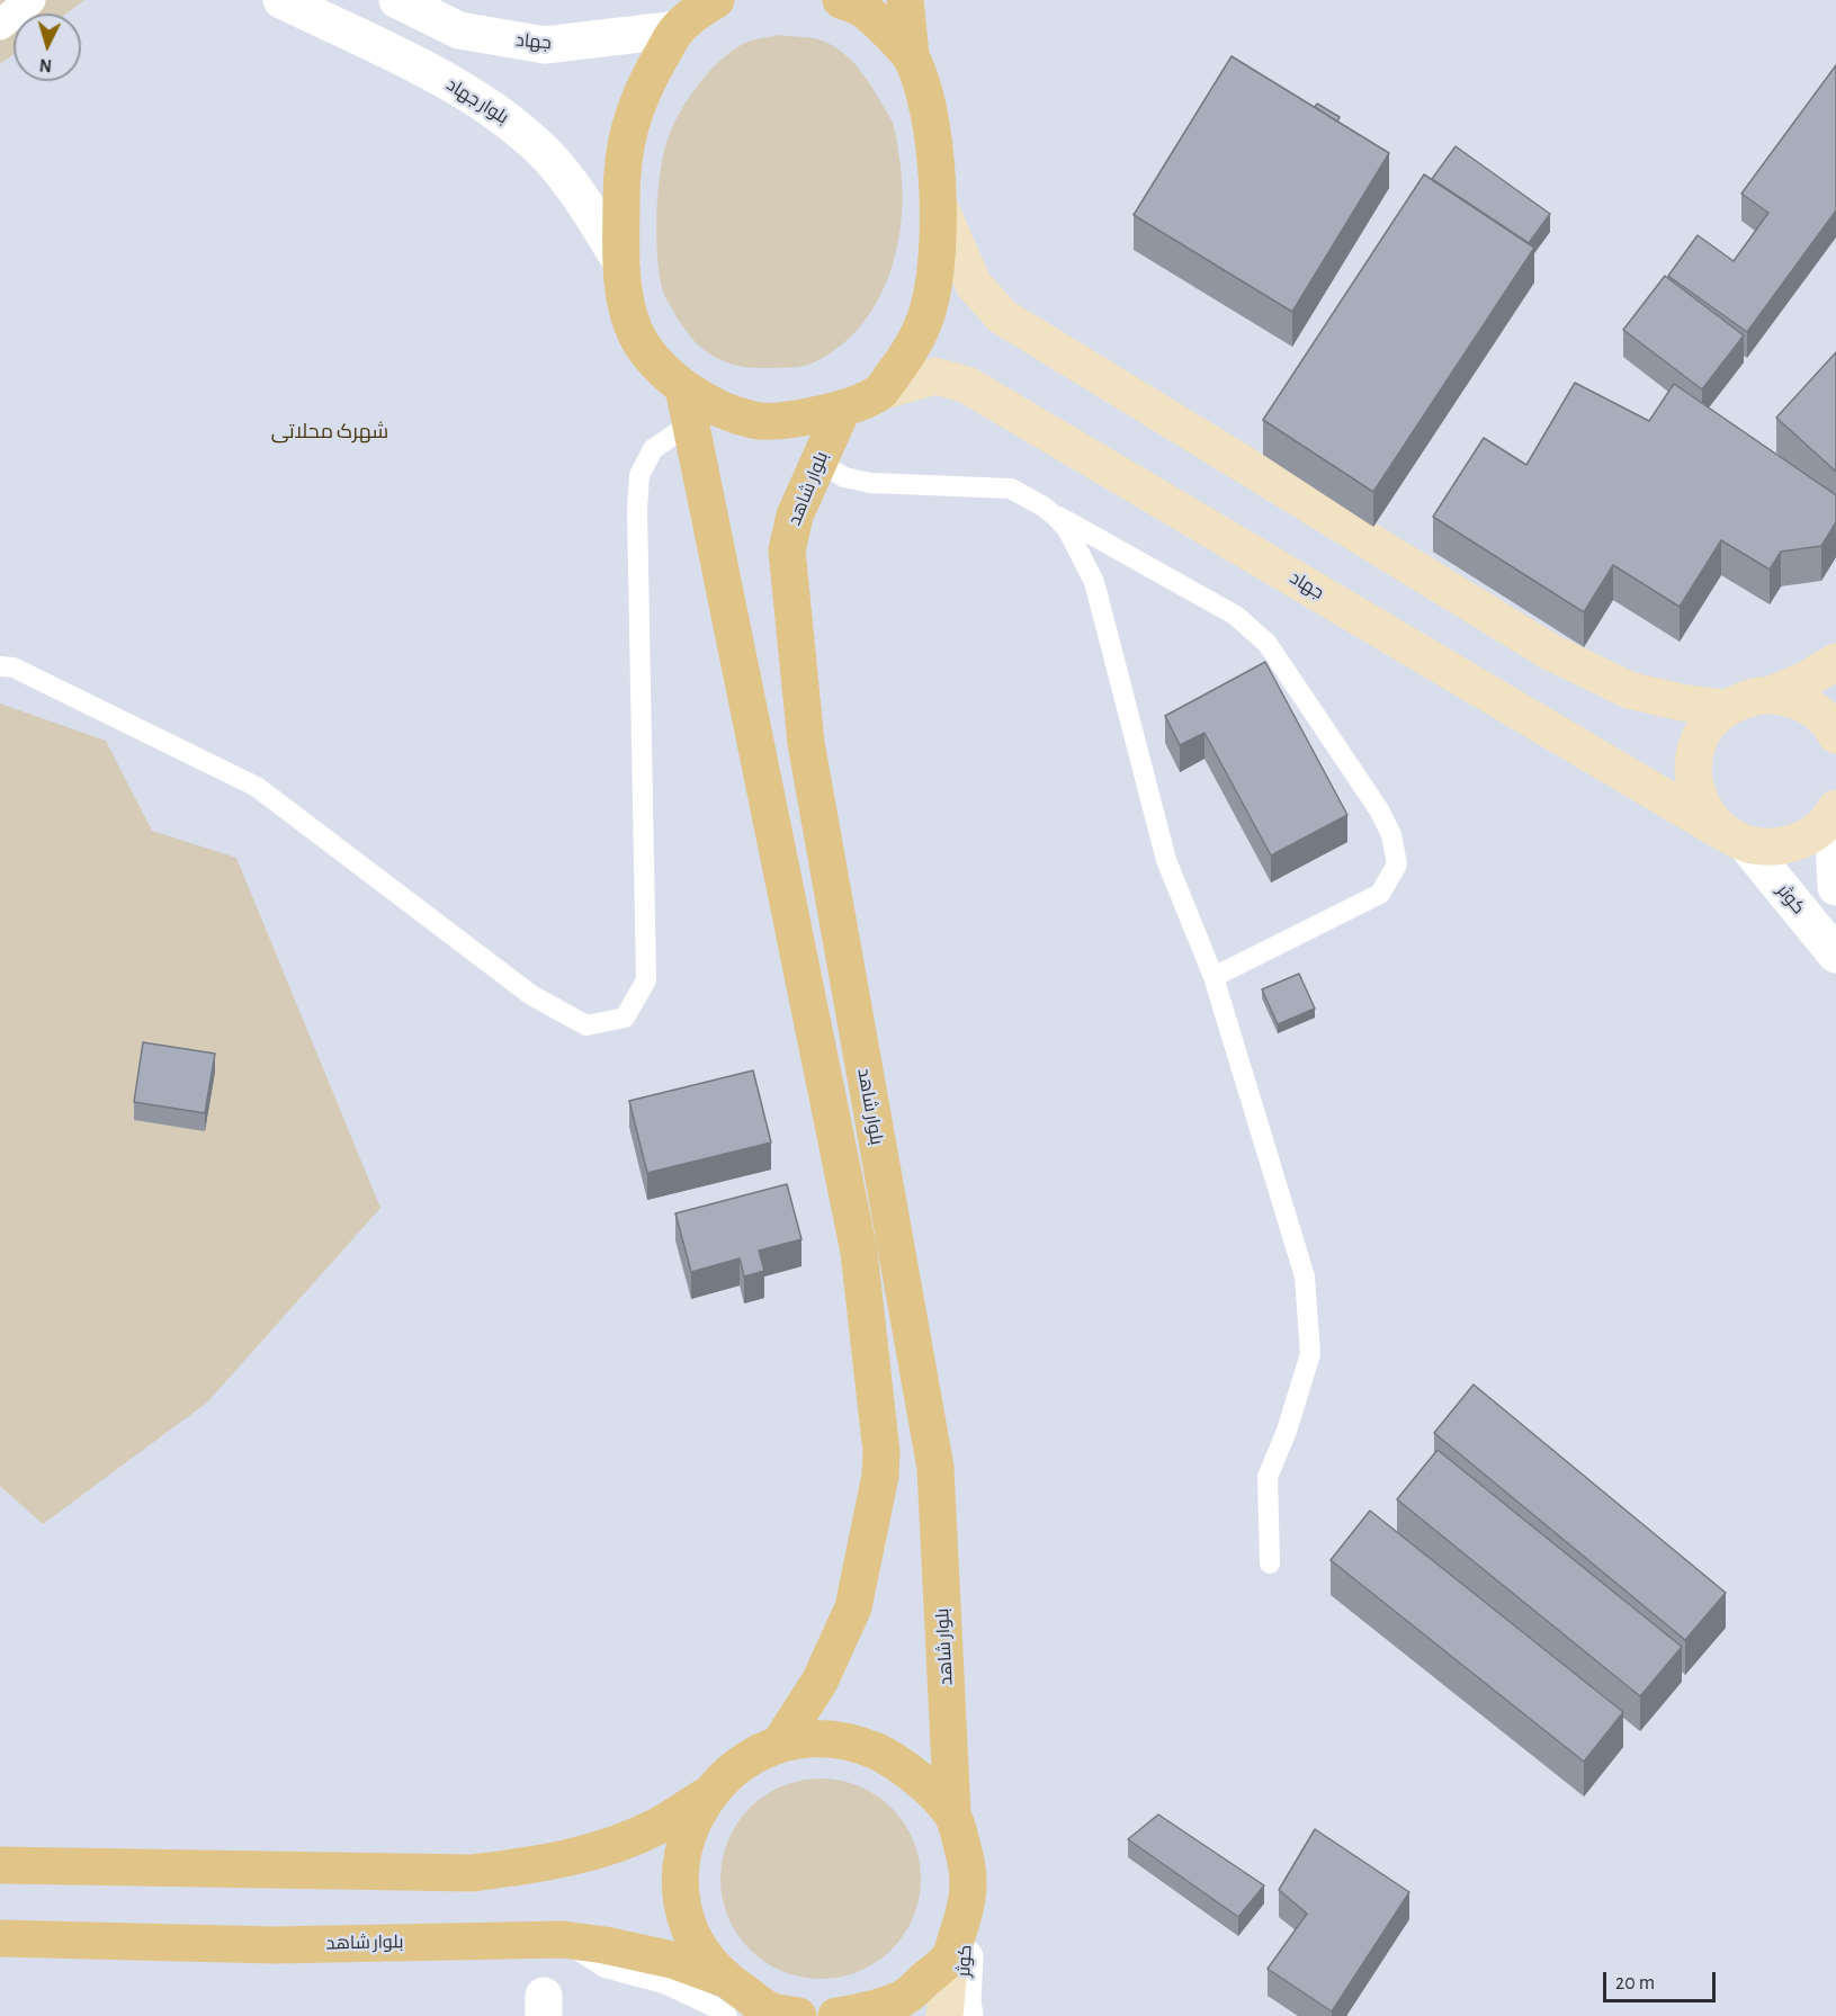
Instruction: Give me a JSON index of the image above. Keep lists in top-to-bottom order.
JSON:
{
  "streets": {
    "main road": ["جهاد", "بلوار شاهد"],
    "street": ["بلوار جهاد", "کوثر"]
  },
  "crossings": [
    ["جهاد", "کوثر"]
  ],
  "districts": ["شهرک محلاتی"],
  "scale_bar": "20 m",
  "north": "bottom"
}
